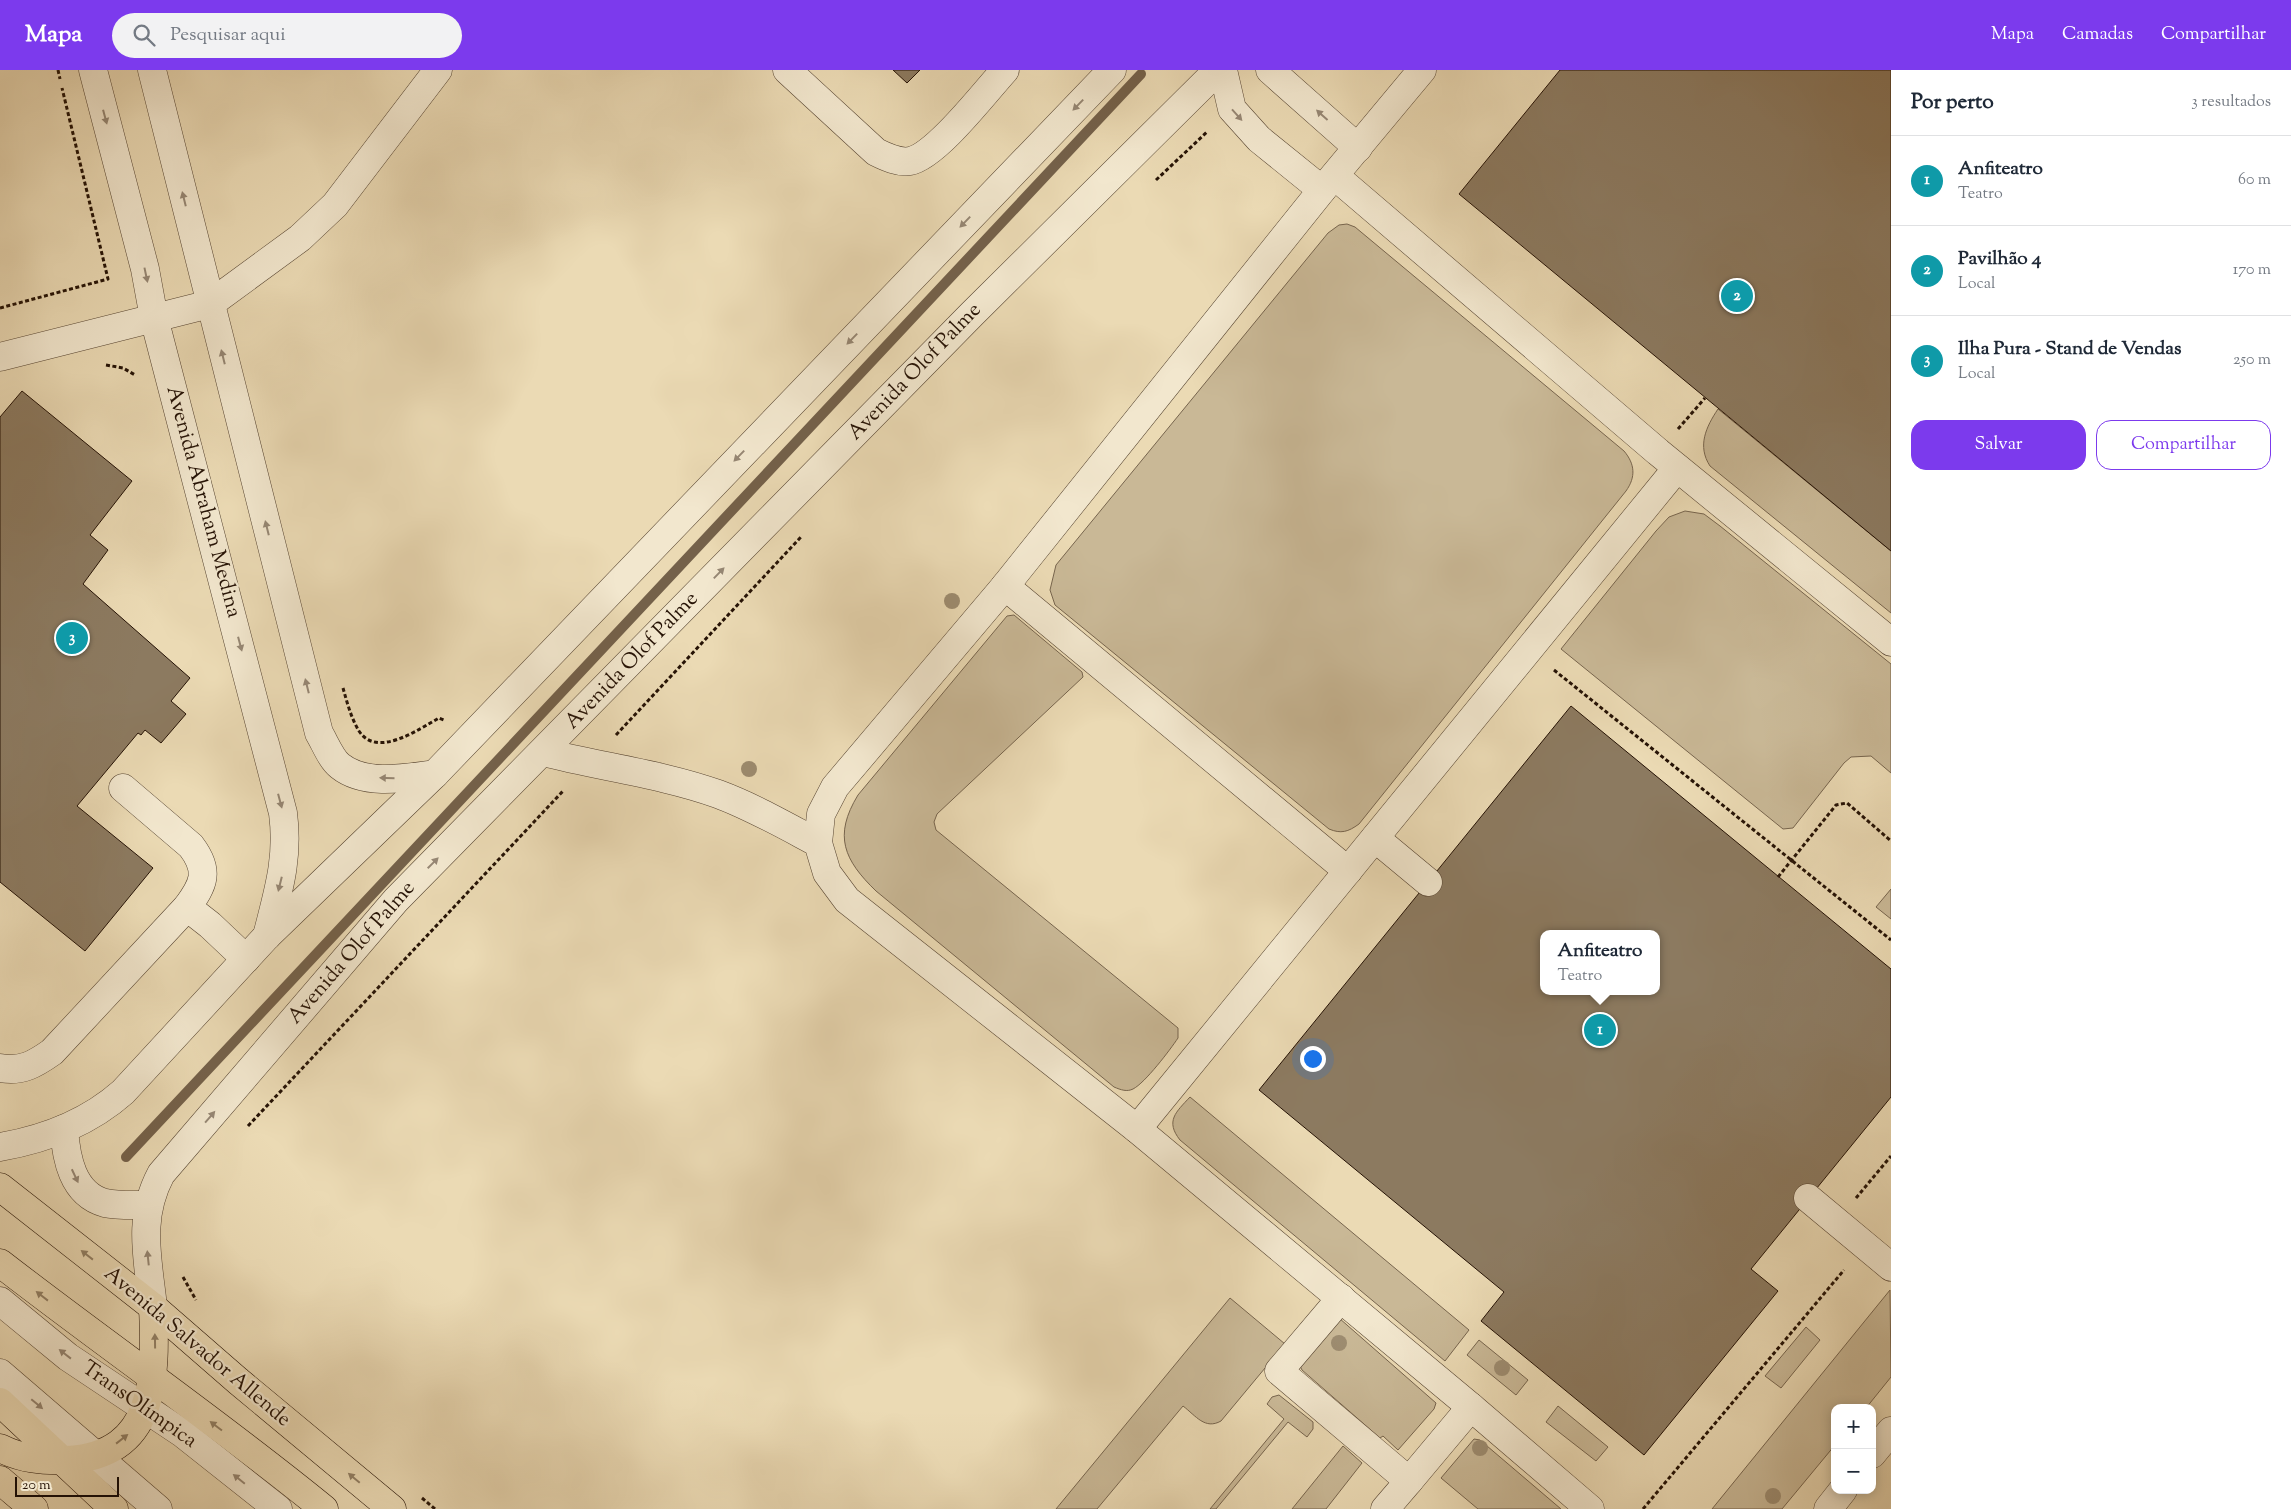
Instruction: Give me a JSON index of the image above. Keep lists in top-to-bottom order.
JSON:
{
  "streets": {
    "main road": ["Avenida Salvador Allende"],
    "street": ["Avenida Olof Palme", "Avenida Abraham Medina", "TransOlímpica"]
  },
  "crossings": [
    ["Avenida Olof Palme", "Avenida Salvador Allende"]
  ],
  "one_way": ["Avenida Abraham Medina"],
  "scale_bar": "20 m",
  "page": {
    "header": "Mapa",
    "search": "Pesquisar aqui",
    "nav": ["Mapa", "Camadas", "Compartilhar"],
    "heading": ["Por perto", "3 resultados"],
    "list": [
      {
        "mark": "1",
        "name": "Anfiteatro",
        "note": "Teatro",
        "value": "60 m"
      },
      {
        "mark": "2",
        "name": "Pavilhão 4",
        "note": "Local",
        "value": "170 m"
      },
      {
        "mark": "3",
        "name": "Ilha Pura - Stand de Vendas",
        "note": "Local",
        "value": "250 m"
      }
    ],
    "pins": ["2", "3", "1"],
    "buttons": ["Salvar", "Compartilhar"],
    "popup": ["Anfiteatro", "Teatro"],
    "map_buttons": ["+", "−"],
    "scale": "20 m"
  }
}
